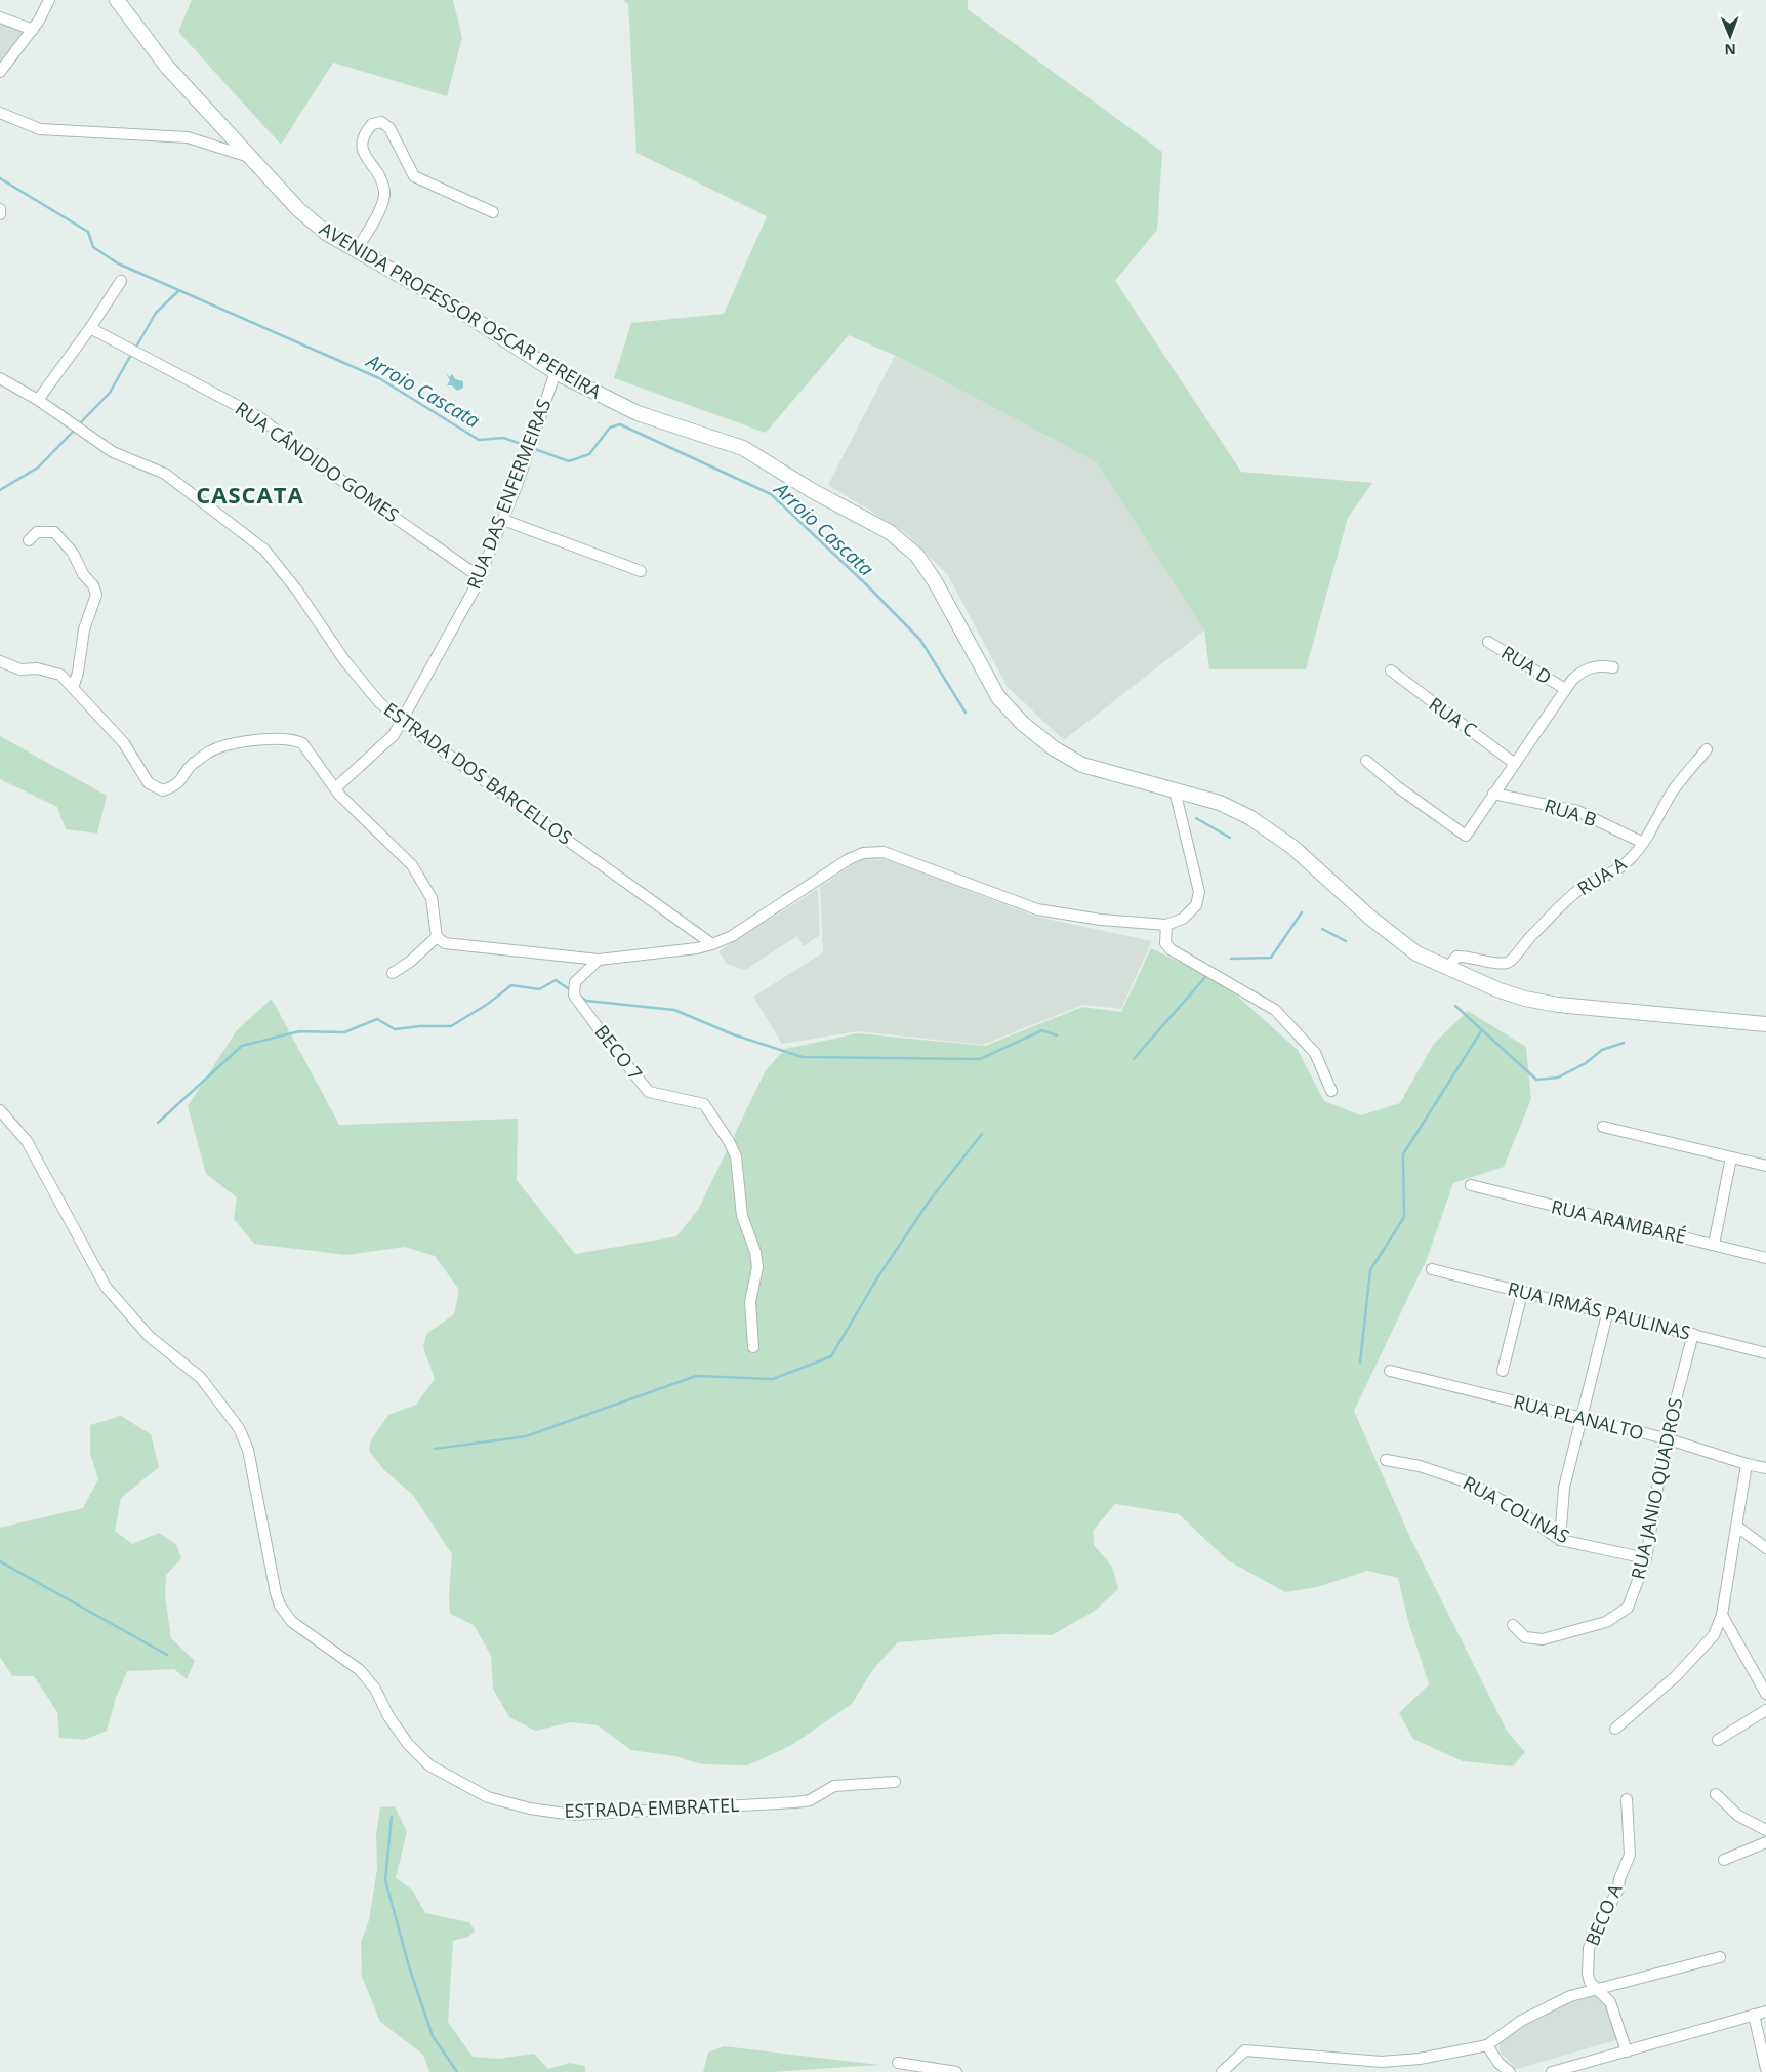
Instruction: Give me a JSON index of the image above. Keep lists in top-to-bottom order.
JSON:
{
  "streets": {
    "main road": ["AVENIDA PROFESSOR OSCAR PEREIRA"],
    "street": [
      "RUA CÂNDIDO GOMES",
      "RUA DAS ENFERMEIRAS",
      "RUA D",
      "RUA C",
      "ESTRADA DOS BARCELLOS",
      "RUA B",
      "RUA A",
      "BECO 7",
      "RUA ARAMBARÉ",
      "RUA IRMÃS PAULINAS",
      "RUA PLANALTO",
      "RUA JANIO QUADROS",
      "RUA COLINAS",
      "ESTRADA EMBRATEL",
      "BECO A"
    ]
  },
  "crossings": [
    ["AVENIDA PROFESSOR OSCAR PEREIRA", "RUA DAS ENFERMEIRAS"],
    ["AVENIDA PROFESSOR OSCAR PEREIRA", "RUA A"],
    ["RUA CÂNDIDO GOMES", "RUA DAS ENFERMEIRAS"],
    ["RUA DAS ENFERMEIRAS", "ESTRADA DOS BARCELLOS"],
    ["RUA B", "RUA A"],
    ["RUA IRMÃS PAULINAS", "RUA JANIO QUADROS"],
    ["RUA PLANALTO", "RUA JANIO QUADROS"],
    ["RUA JANIO QUADROS", "RUA COLINAS"]
  ],
  "districts": ["CASCATA"],
  "water": ["Arroio Cascata"],
  "north": "bottom"
}
